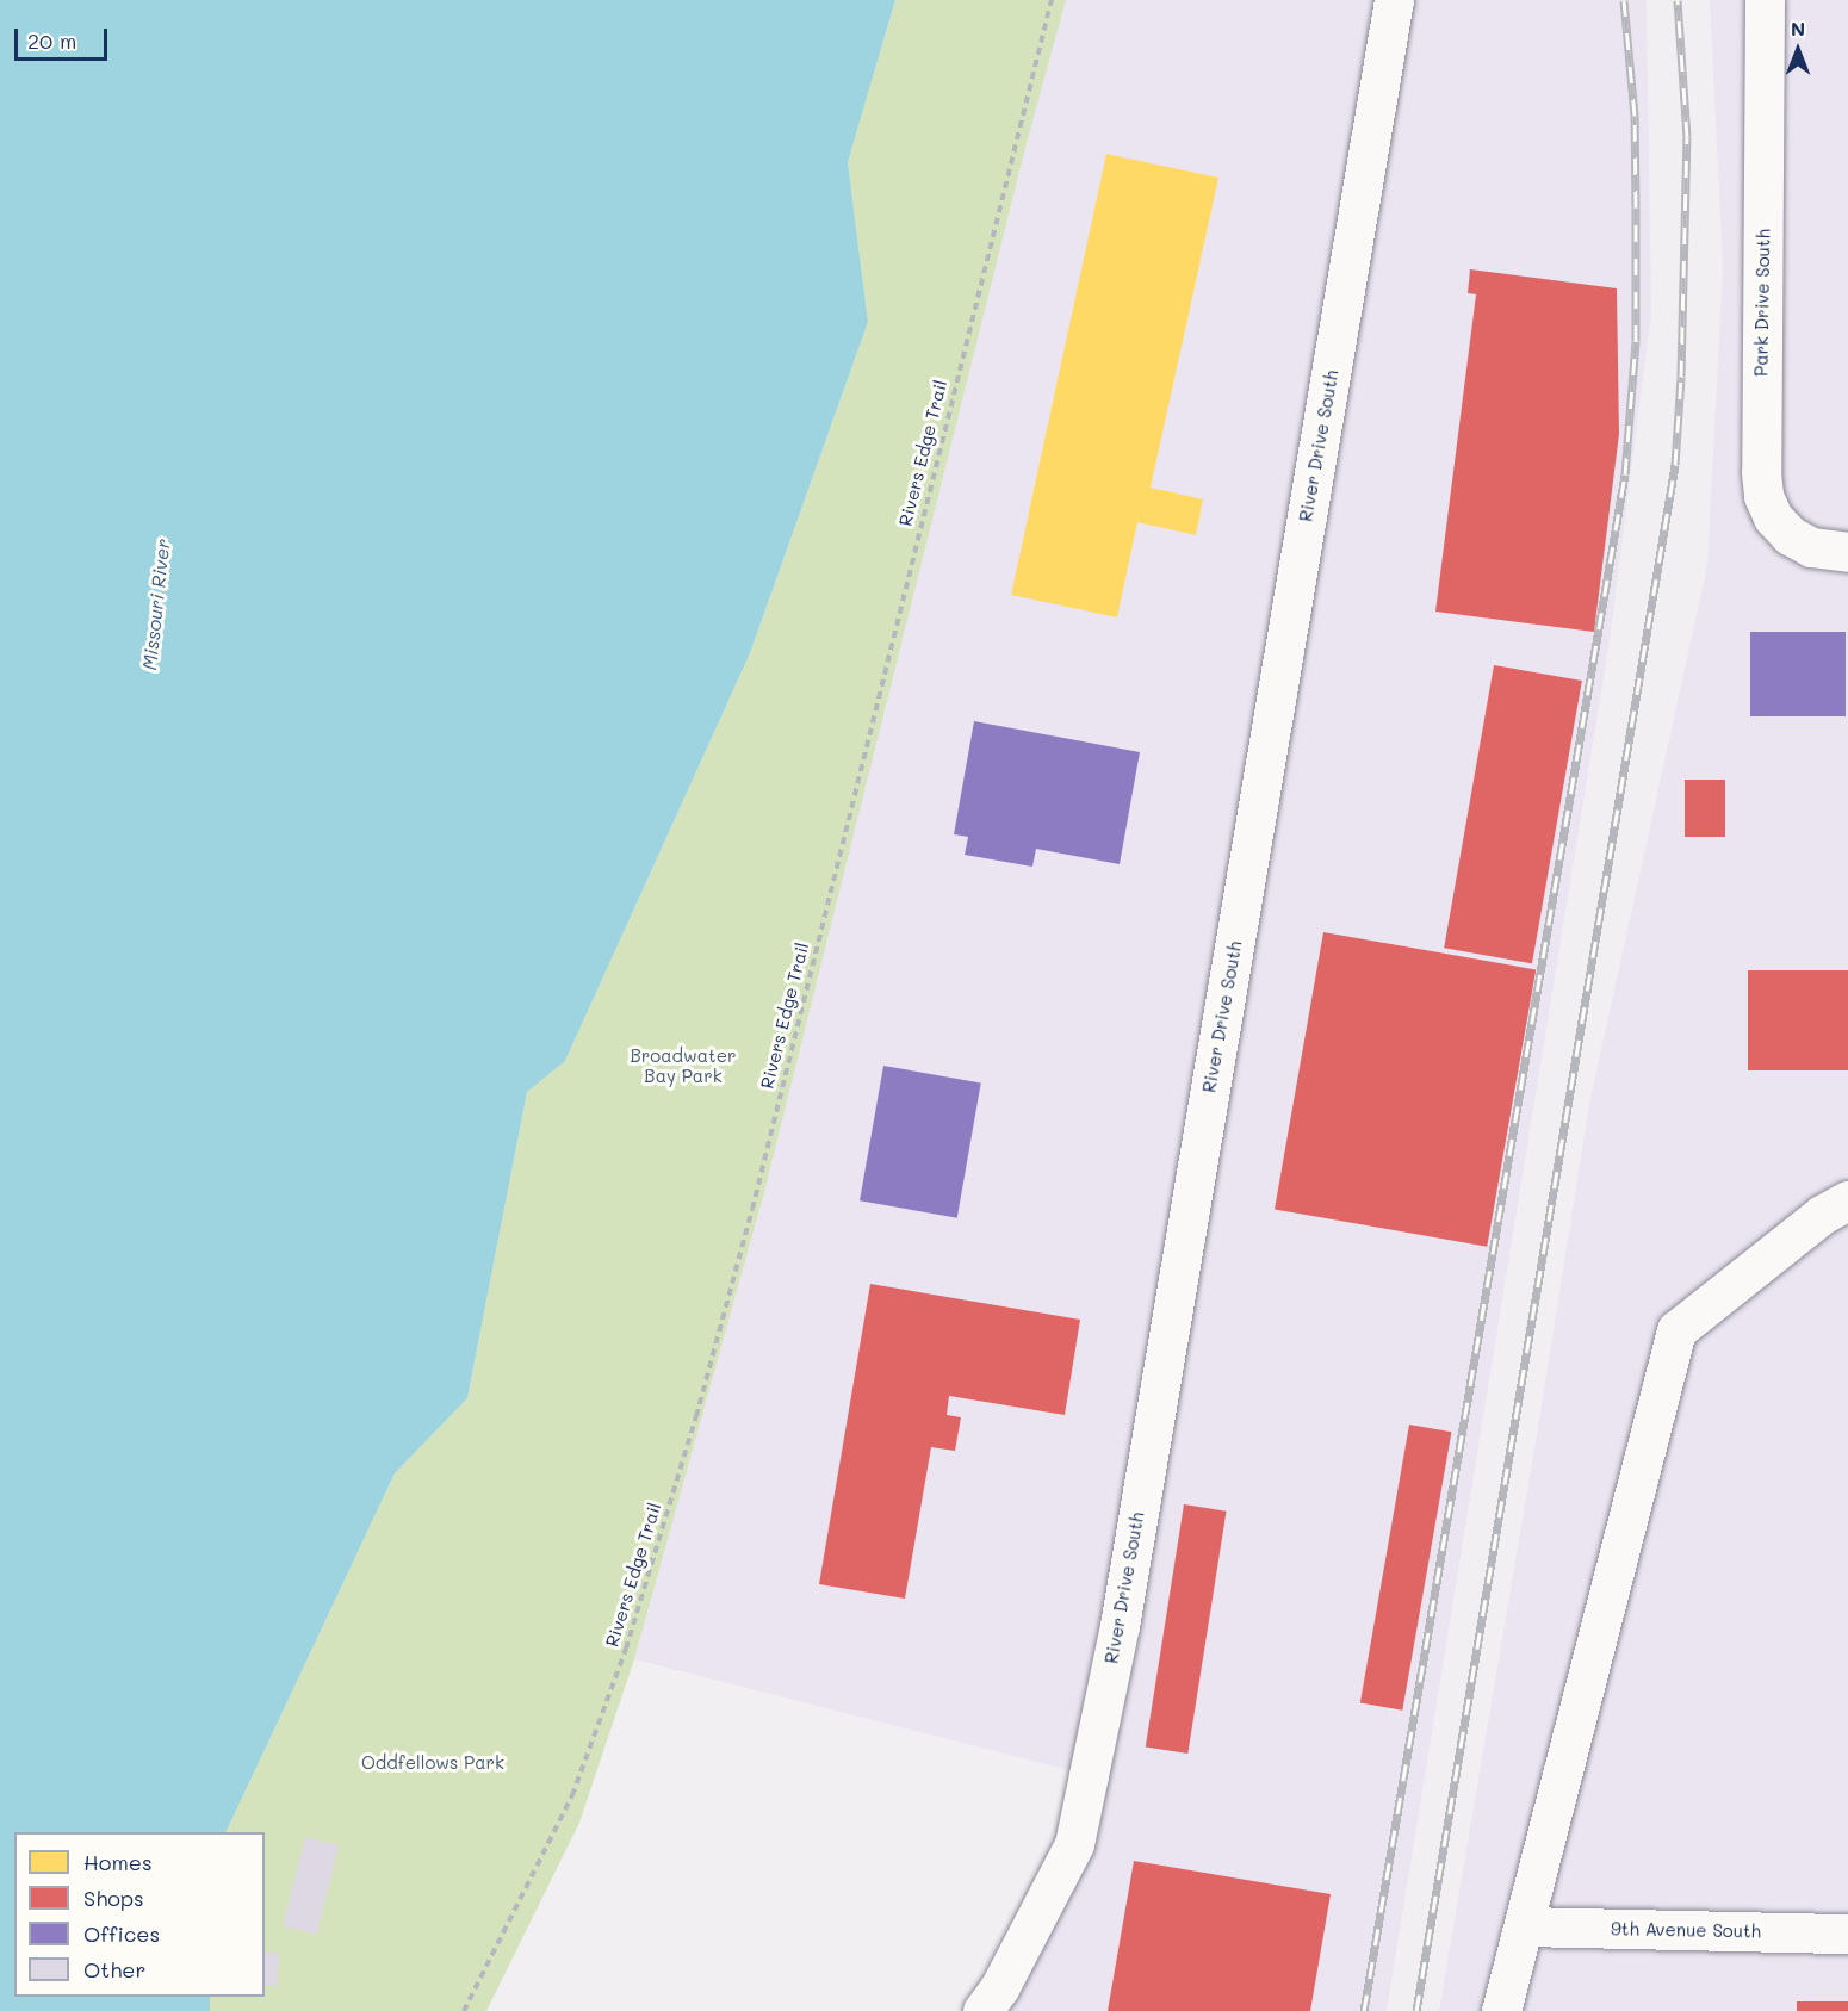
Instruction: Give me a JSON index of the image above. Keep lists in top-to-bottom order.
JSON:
{
  "streets": {
    "main road": ["Park Drive South", "River Drive South", "9th Avenue South"],
    "path": ["Rivers Edge Trail"]
  },
  "water": ["Missouri River"],
  "parks": ["Broadwater Bay Park", "Oddfellows Park"],
  "legend": [
    "Homes",
    "Shops",
    "Offices",
    "Other"
  ],
  "scale_bar": "20 m",
  "north": "top"
}
